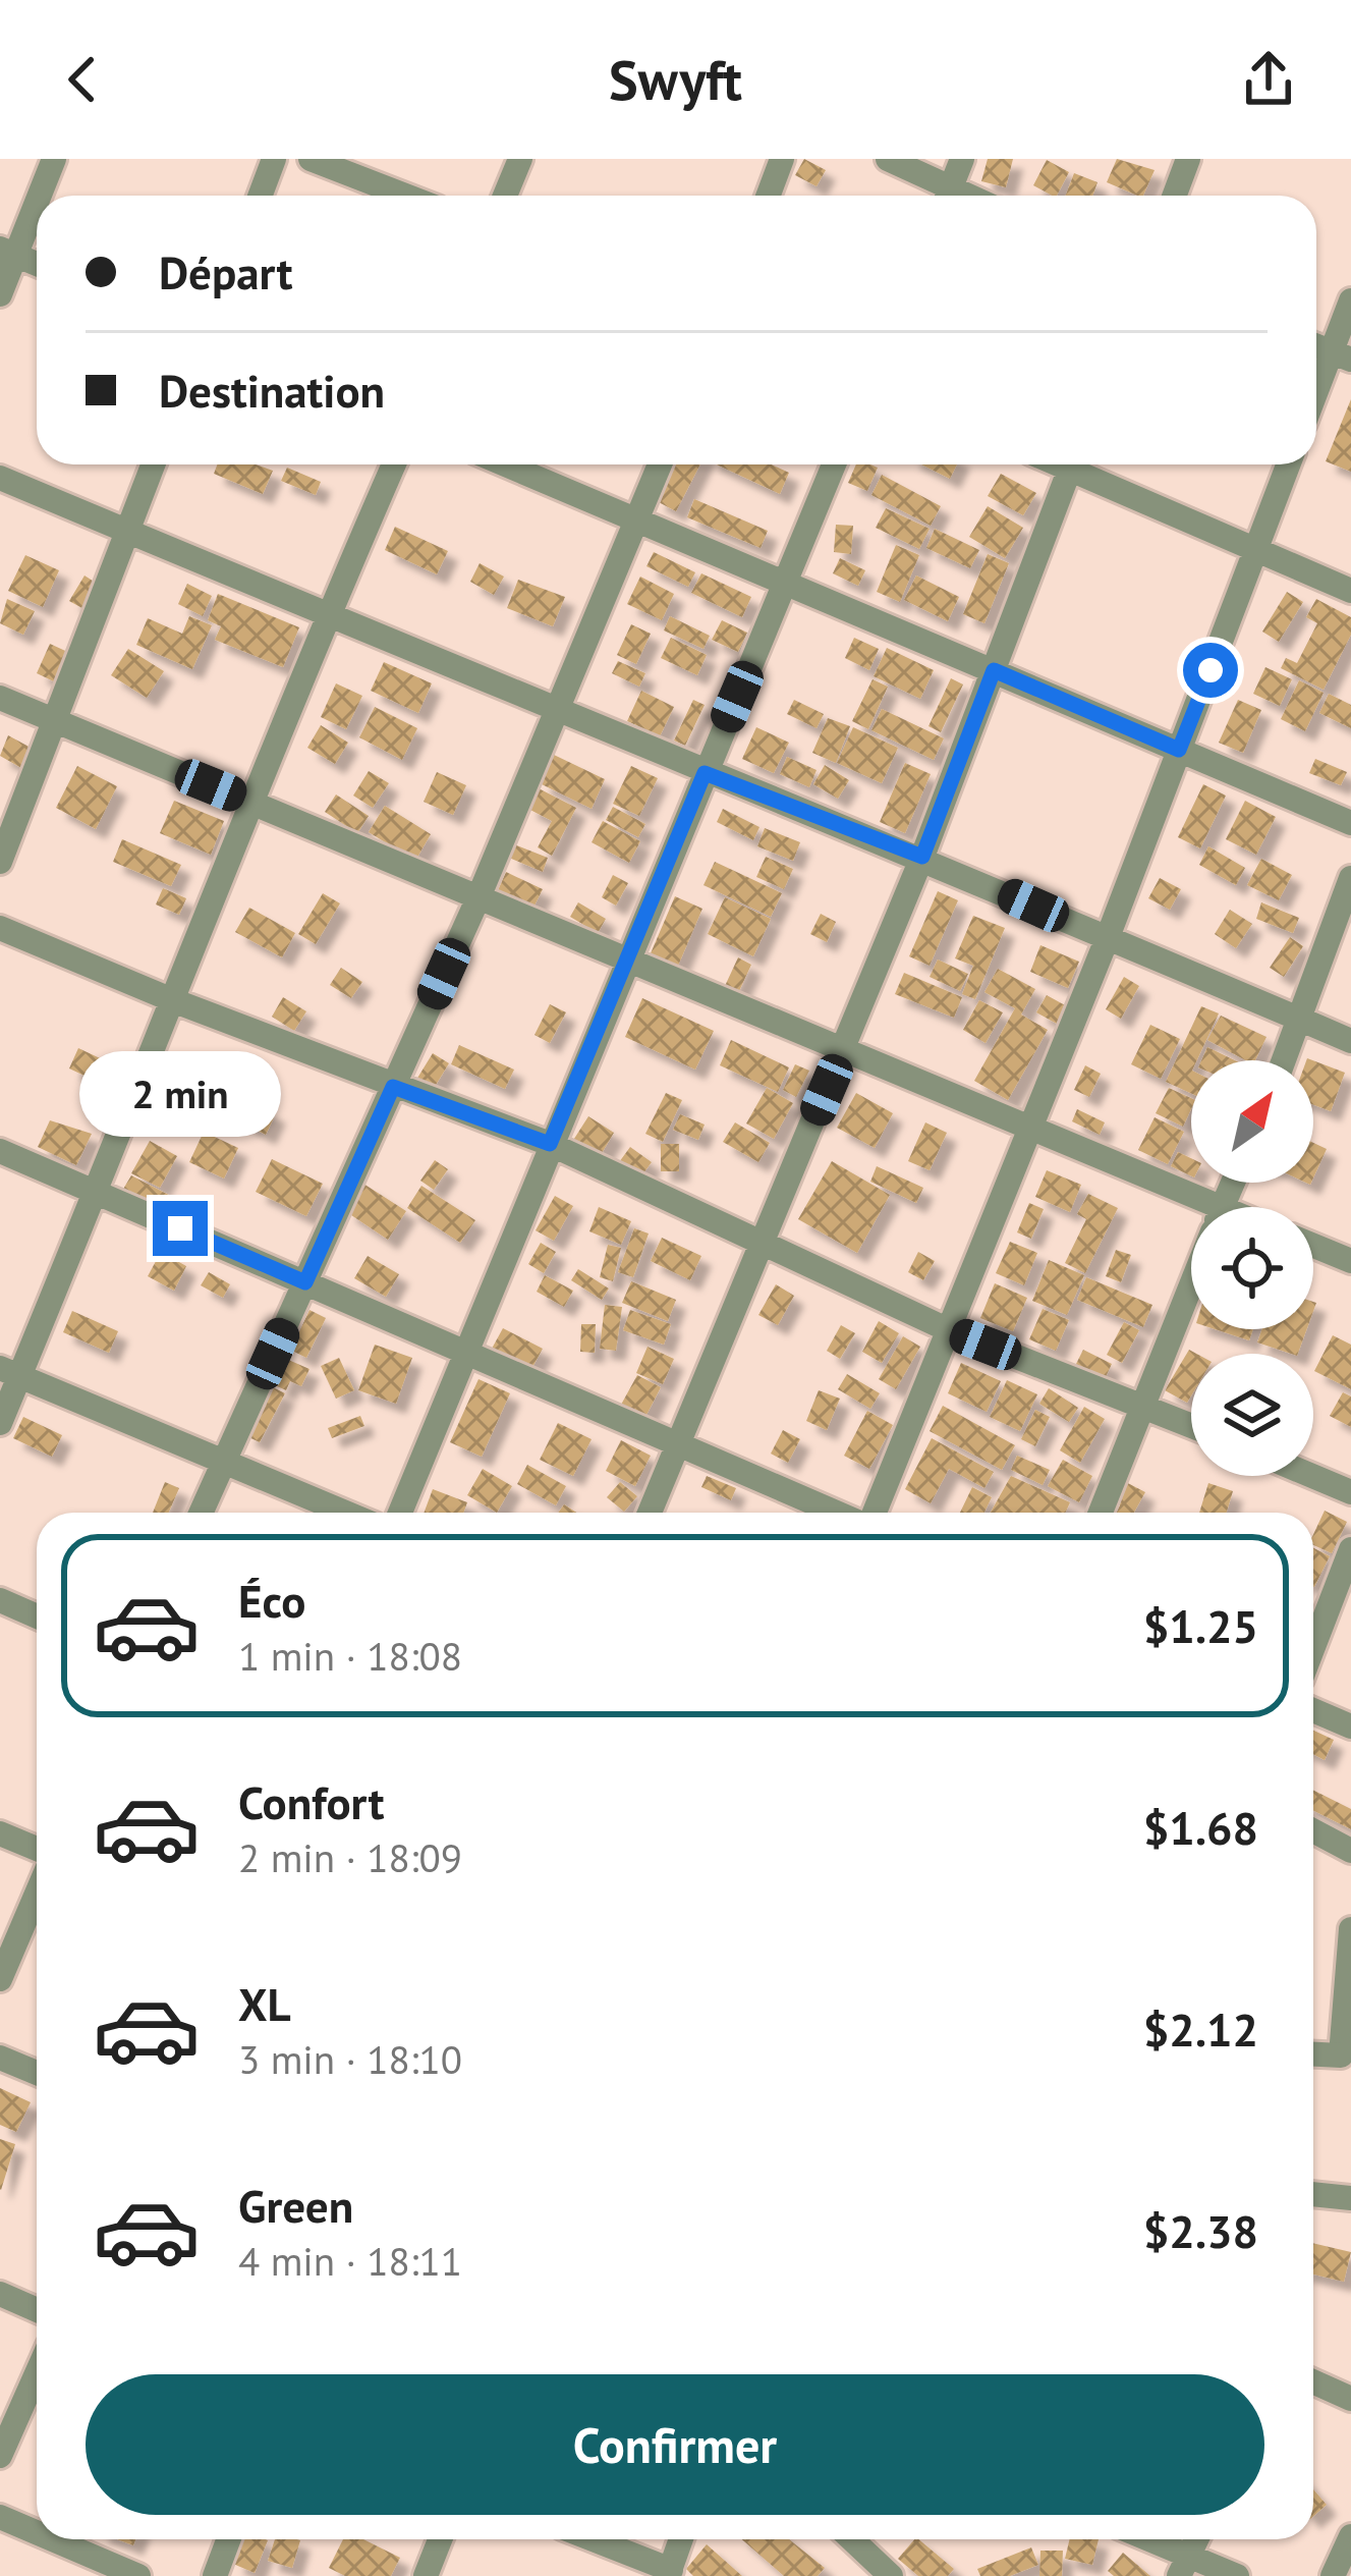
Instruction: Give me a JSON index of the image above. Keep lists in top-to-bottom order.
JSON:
{
  "north": "top right",
  "page": {
    "header": "Swyft",
    "banner": ["Départ", "Destination"],
    "bubble": "2 min",
    "list": [
      {
        "name": "Éco",
        "note": "1 min · 18:08",
        "value": "$1.25"
      },
      {
        "name": "Confort",
        "note": "2 min · 18:09",
        "value": "$1.68"
      },
      {
        "name": "XL",
        "note": "3 min · 18:10",
        "value": "$2.12"
      },
      {
        "name": "Green",
        "note": "4 min · 18:11",
        "value": "$2.38"
      }
    ],
    "buttons": "Confirmer"
  }
}
